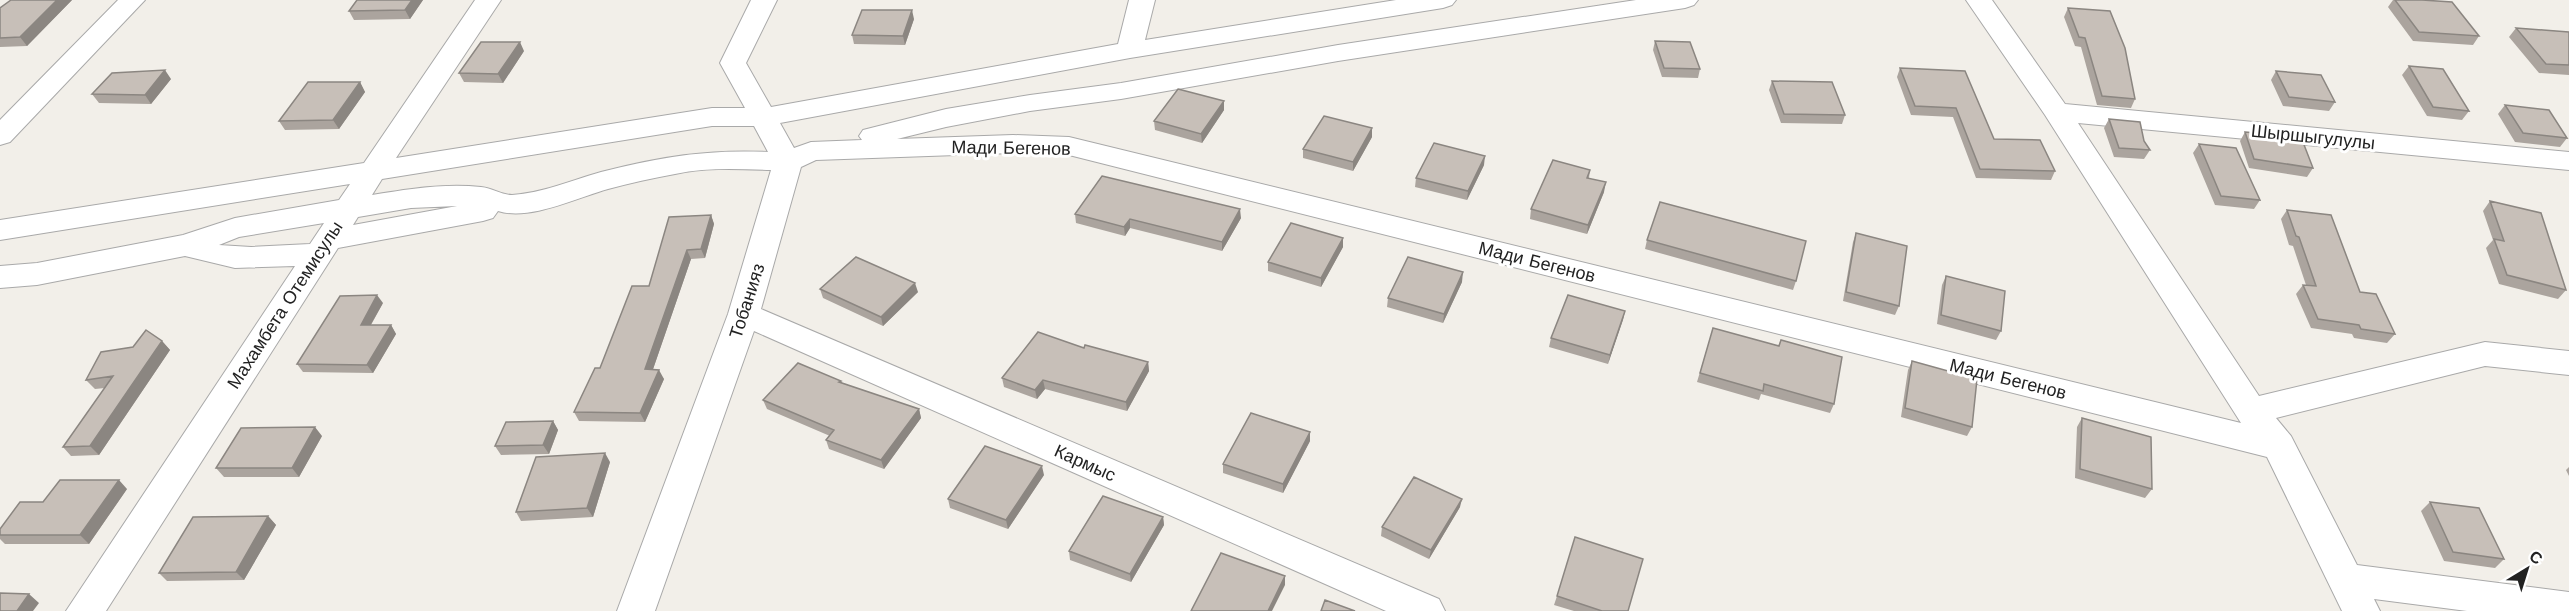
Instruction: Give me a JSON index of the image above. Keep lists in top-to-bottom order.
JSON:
{
  "streets": {
    "street": [
      "Шыршыгулулы",
      "Мади Бегенов",
      "Тобанияз",
      "Махамбета Отемисулы",
      "Кармыс"
    ]
  },
  "crossings": [
    ["Мади Бегенов", "Тобанияз"],
    ["Тобанияз", "Кармыс"]
  ],
  "north": "top right"
}
